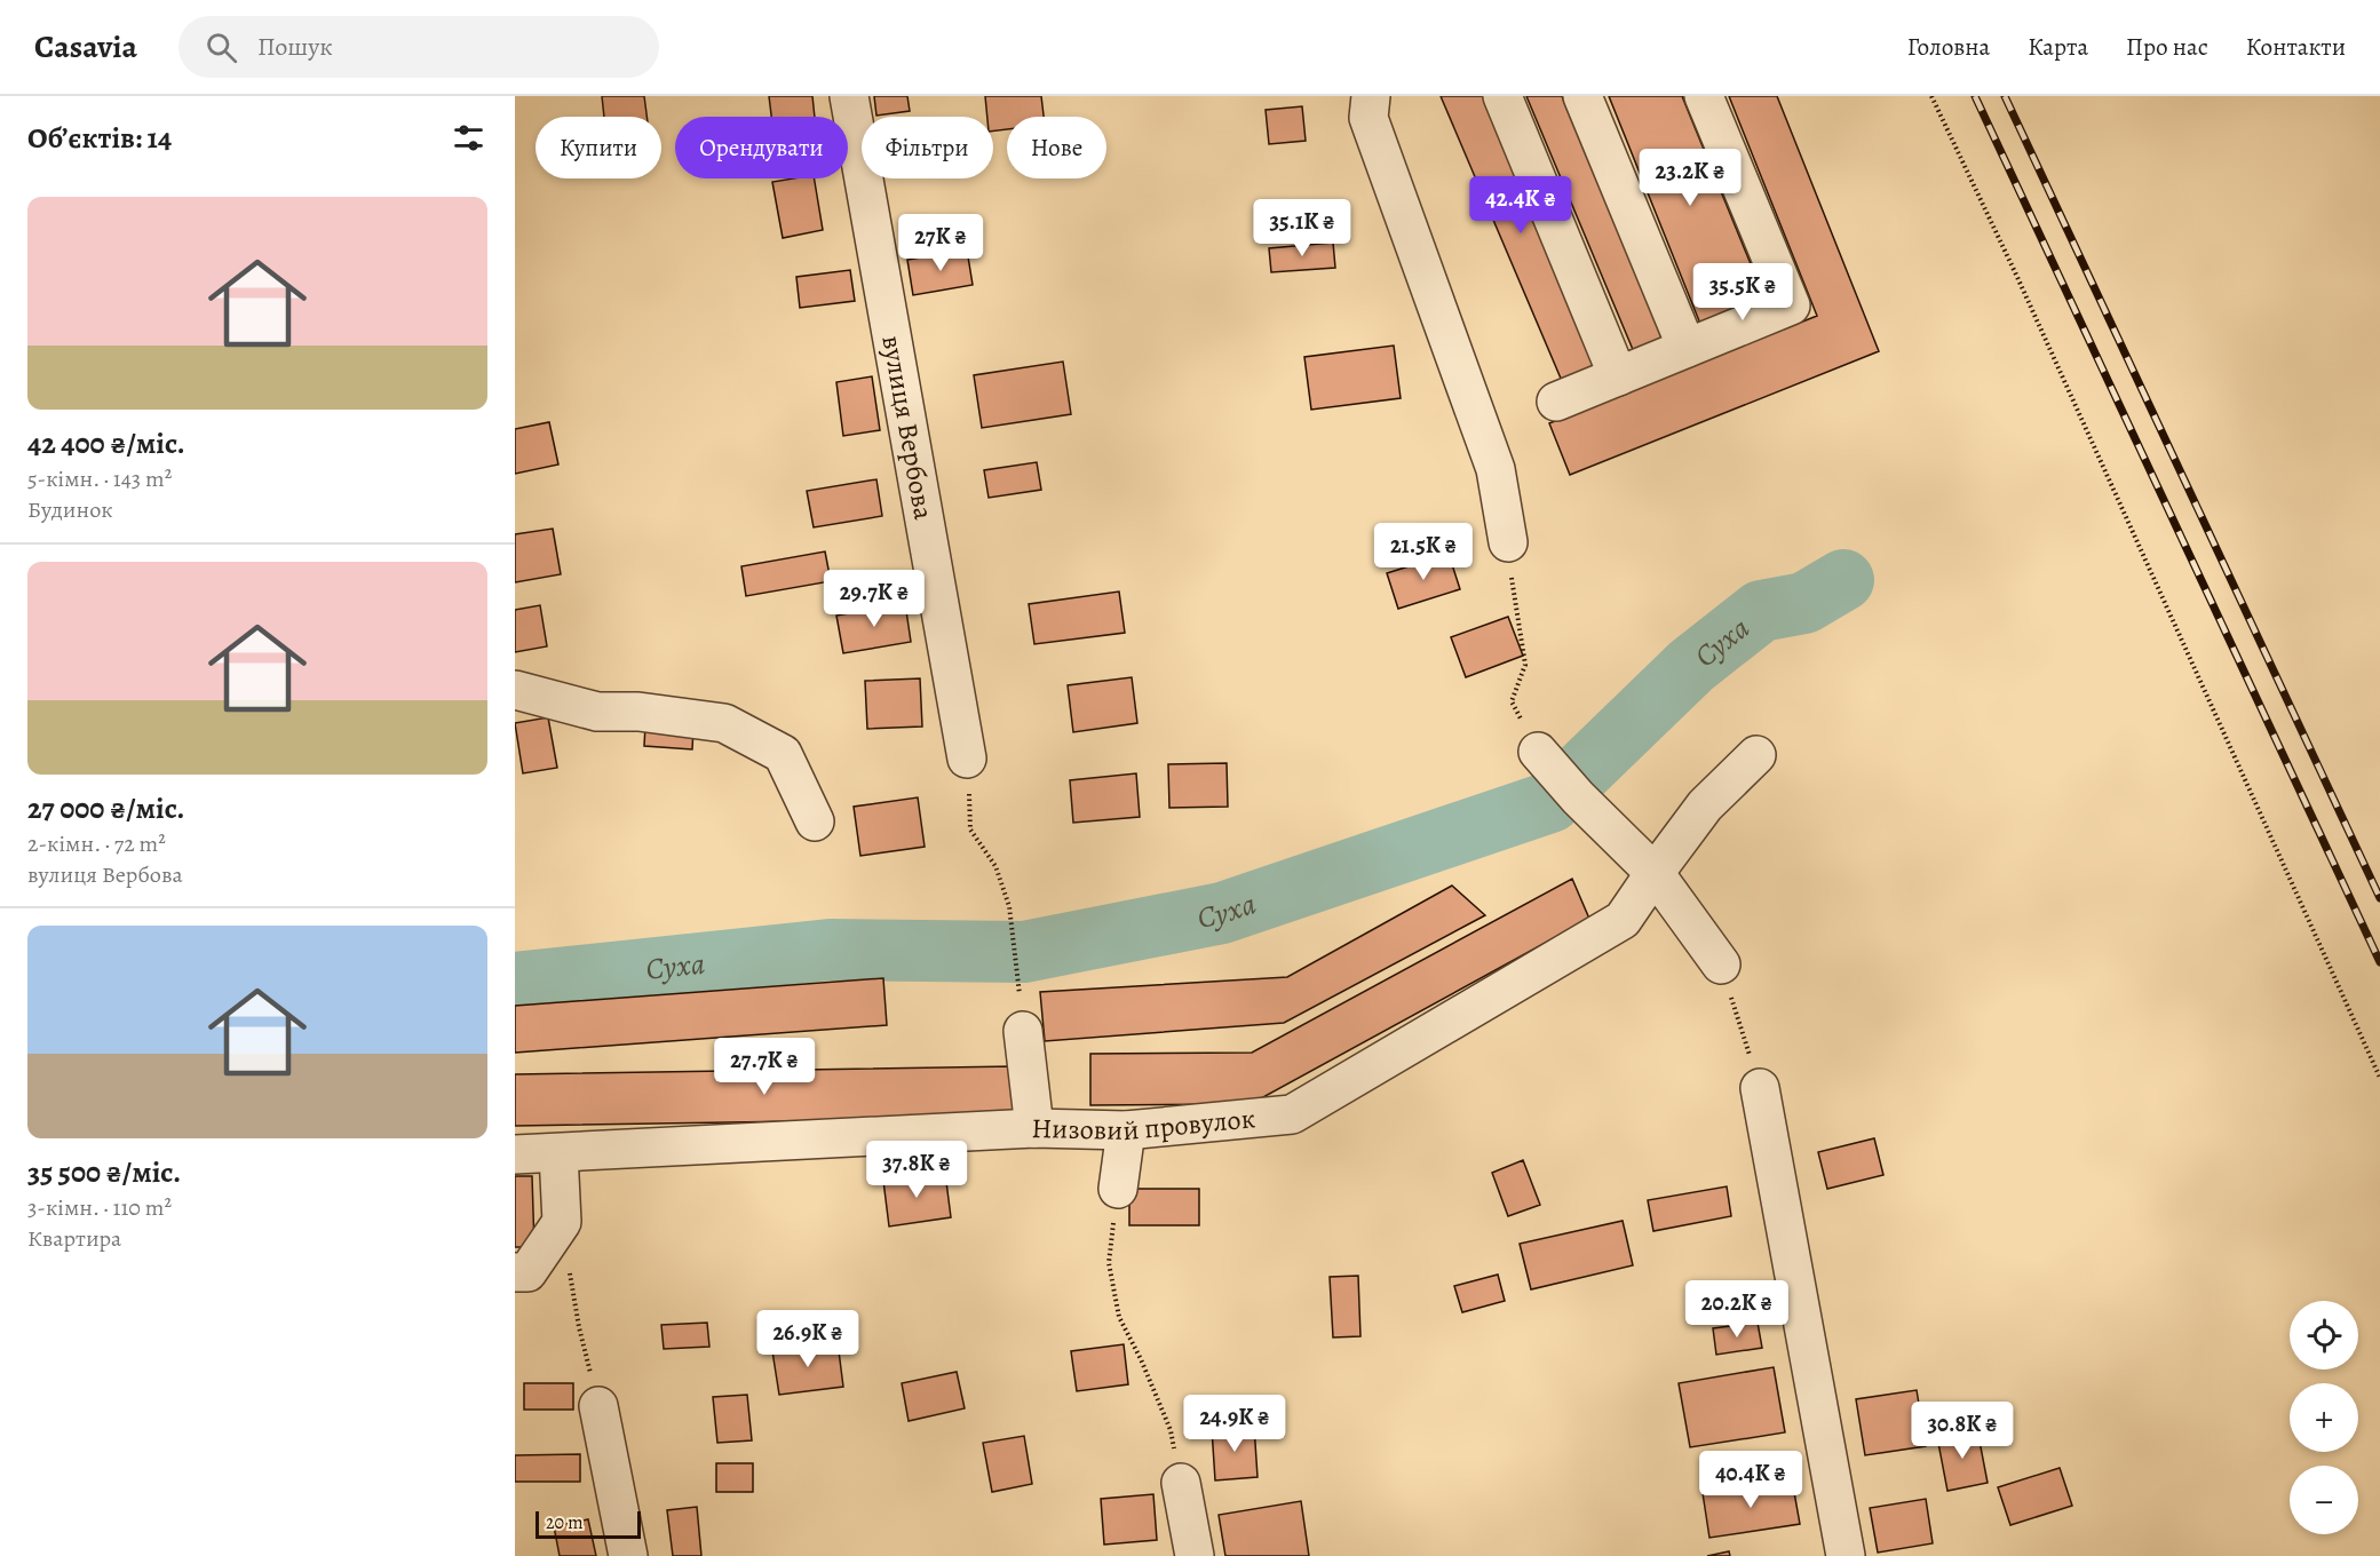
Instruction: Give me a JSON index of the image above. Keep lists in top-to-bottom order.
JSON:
{
  "streets": {
    "street": ["вулиця Вербова", "Низовий провулок"]
  },
  "water": ["Суха"],
  "scale_bar": "20 m",
  "page": {
    "header": "Casavia",
    "search": "Пошук",
    "nav": [
      "Головна",
      "Карта",
      "Про нас",
      "Контакти"
    ],
    "heading": "Об’єктів: 14",
    "chip": [
      "Купити",
      "Орендувати",
      "Фільтри",
      "Нове"
    ],
    "price": [
      "23.2K ₴",
      "42.4K ₴",
      "35.1K ₴",
      "27K ₴",
      "35.5K ₴",
      "21.5K ₴",
      "29.7K ₴",
      "27.7K ₴",
      "37.8K ₴",
      "20.2K ₴",
      "26.9K ₴",
      "24.9K ₴",
      "30.8K ₴",
      "40.4K ₴"
    ],
    "list": [
      {
        "name": "42 400 ₴/міс.",
        "note": "5-кімн. · 143 m² · Будинок"
      },
      {
        "name": "27 000 ₴/міс.",
        "note": "2-кімн. · 72 m² · вулиця Вербова"
      },
      {
        "name": "35 500 ₴/міс.",
        "note": "3-кімн. · 110 m² · Квартира"
      }
    ],
    "map_buttons": ["+", "−"],
    "scale": "20 m"
  }
}
